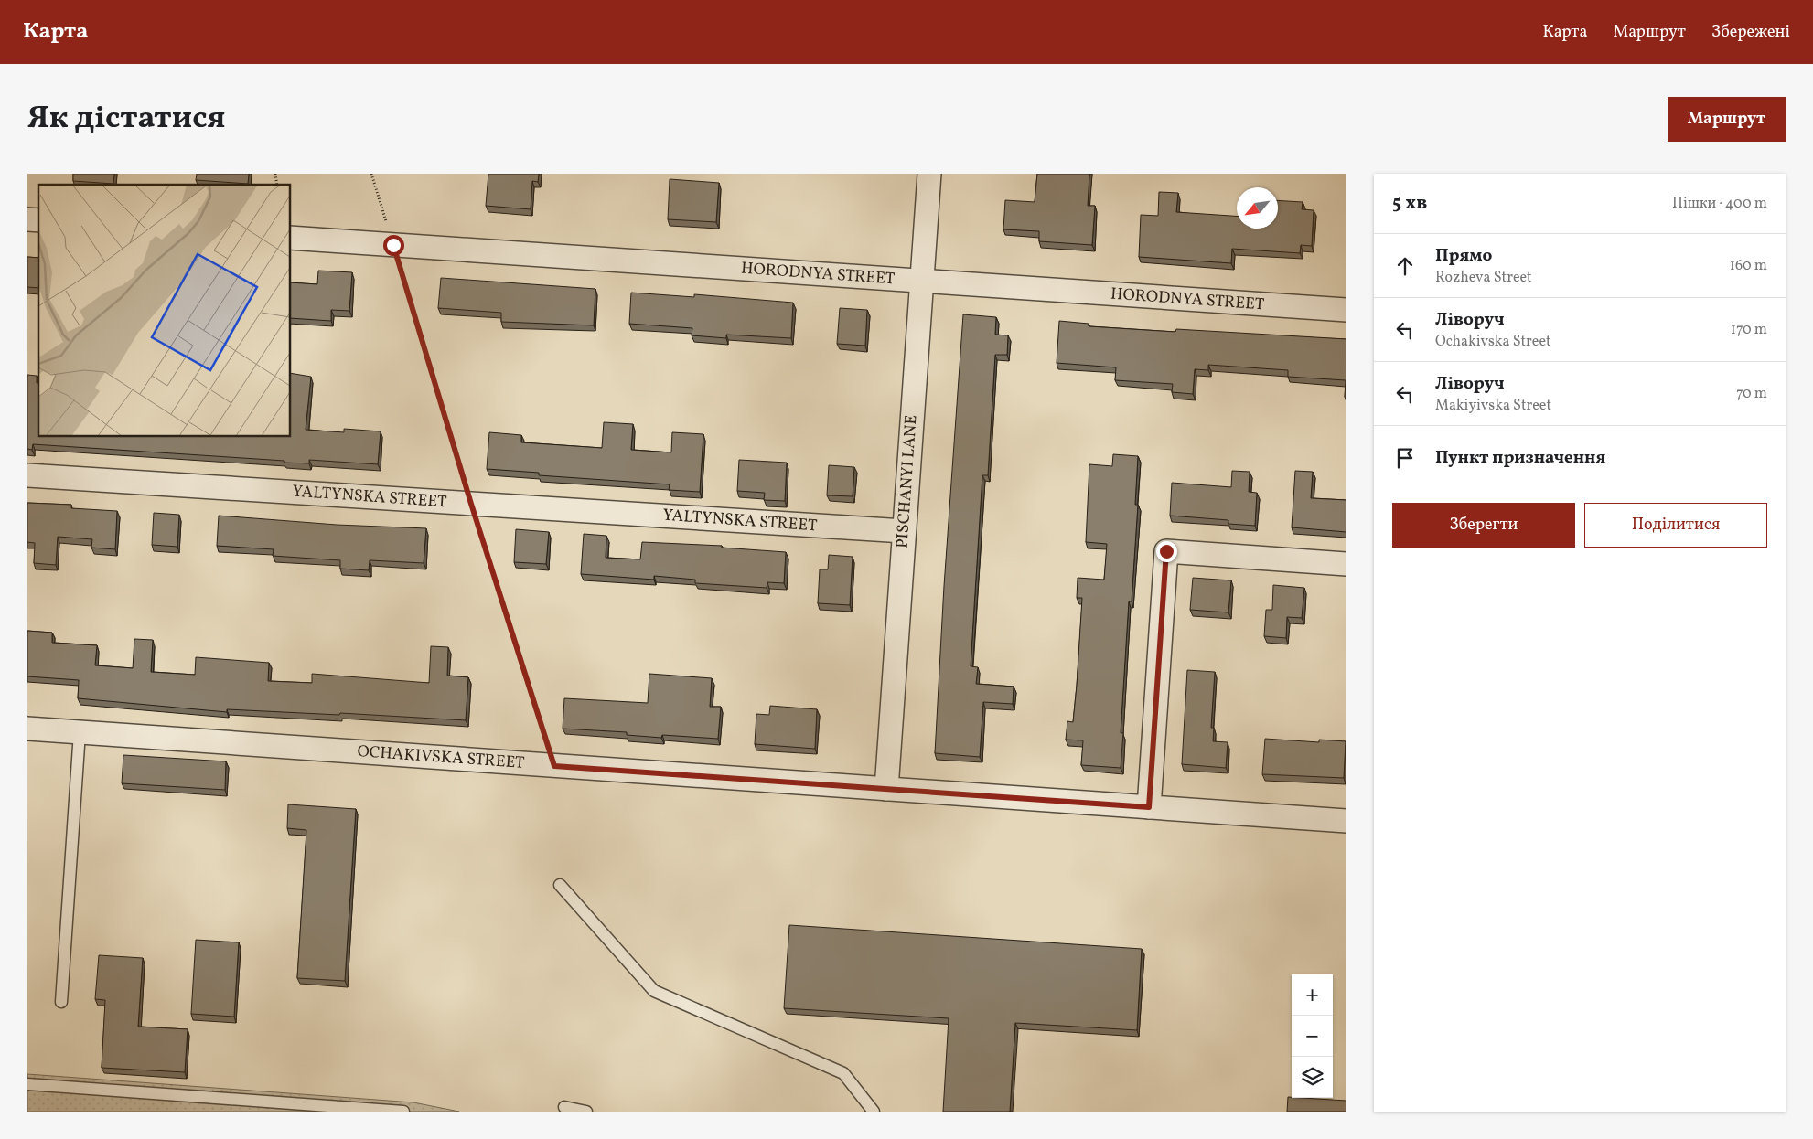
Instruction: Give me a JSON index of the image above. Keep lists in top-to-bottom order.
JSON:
{
  "streets": {
    "street": [
      "HORODNYA STREET",
      "PISCHANYI LANE",
      "YALTYNSKA STREET",
      "OCHAKIVSKA STREET"
    ]
  },
  "crossings": [
    ["HORODNYA STREET", "PISCHANYI LANE"],
    ["PISCHANYI LANE", "YALTYNSKA STREET"],
    ["PISCHANYI LANE", "OCHAKIVSKA STREET"]
  ],
  "north": "bottom left",
  "page": {
    "header": "Карта",
    "nav": ["Карта", "Маршрут", "Збережені"],
    "title": "Як дістатися",
    "buttons": [
      "Маршрут",
      ["Зберегти", "Поділитися"]
    ],
    "heading": ["5 хв", "Пішки · 400 m"],
    "list": [
      ["Прямо", "Rozheva Street", "160 m"],
      ["Ліворуч", "Ochakivska Street", "170 m"],
      ["Ліворуч", "Makiyivska Street", "70 m"],
      "Пункт призначення"
    ],
    "map_buttons": ["+", "−"]
  }
}
